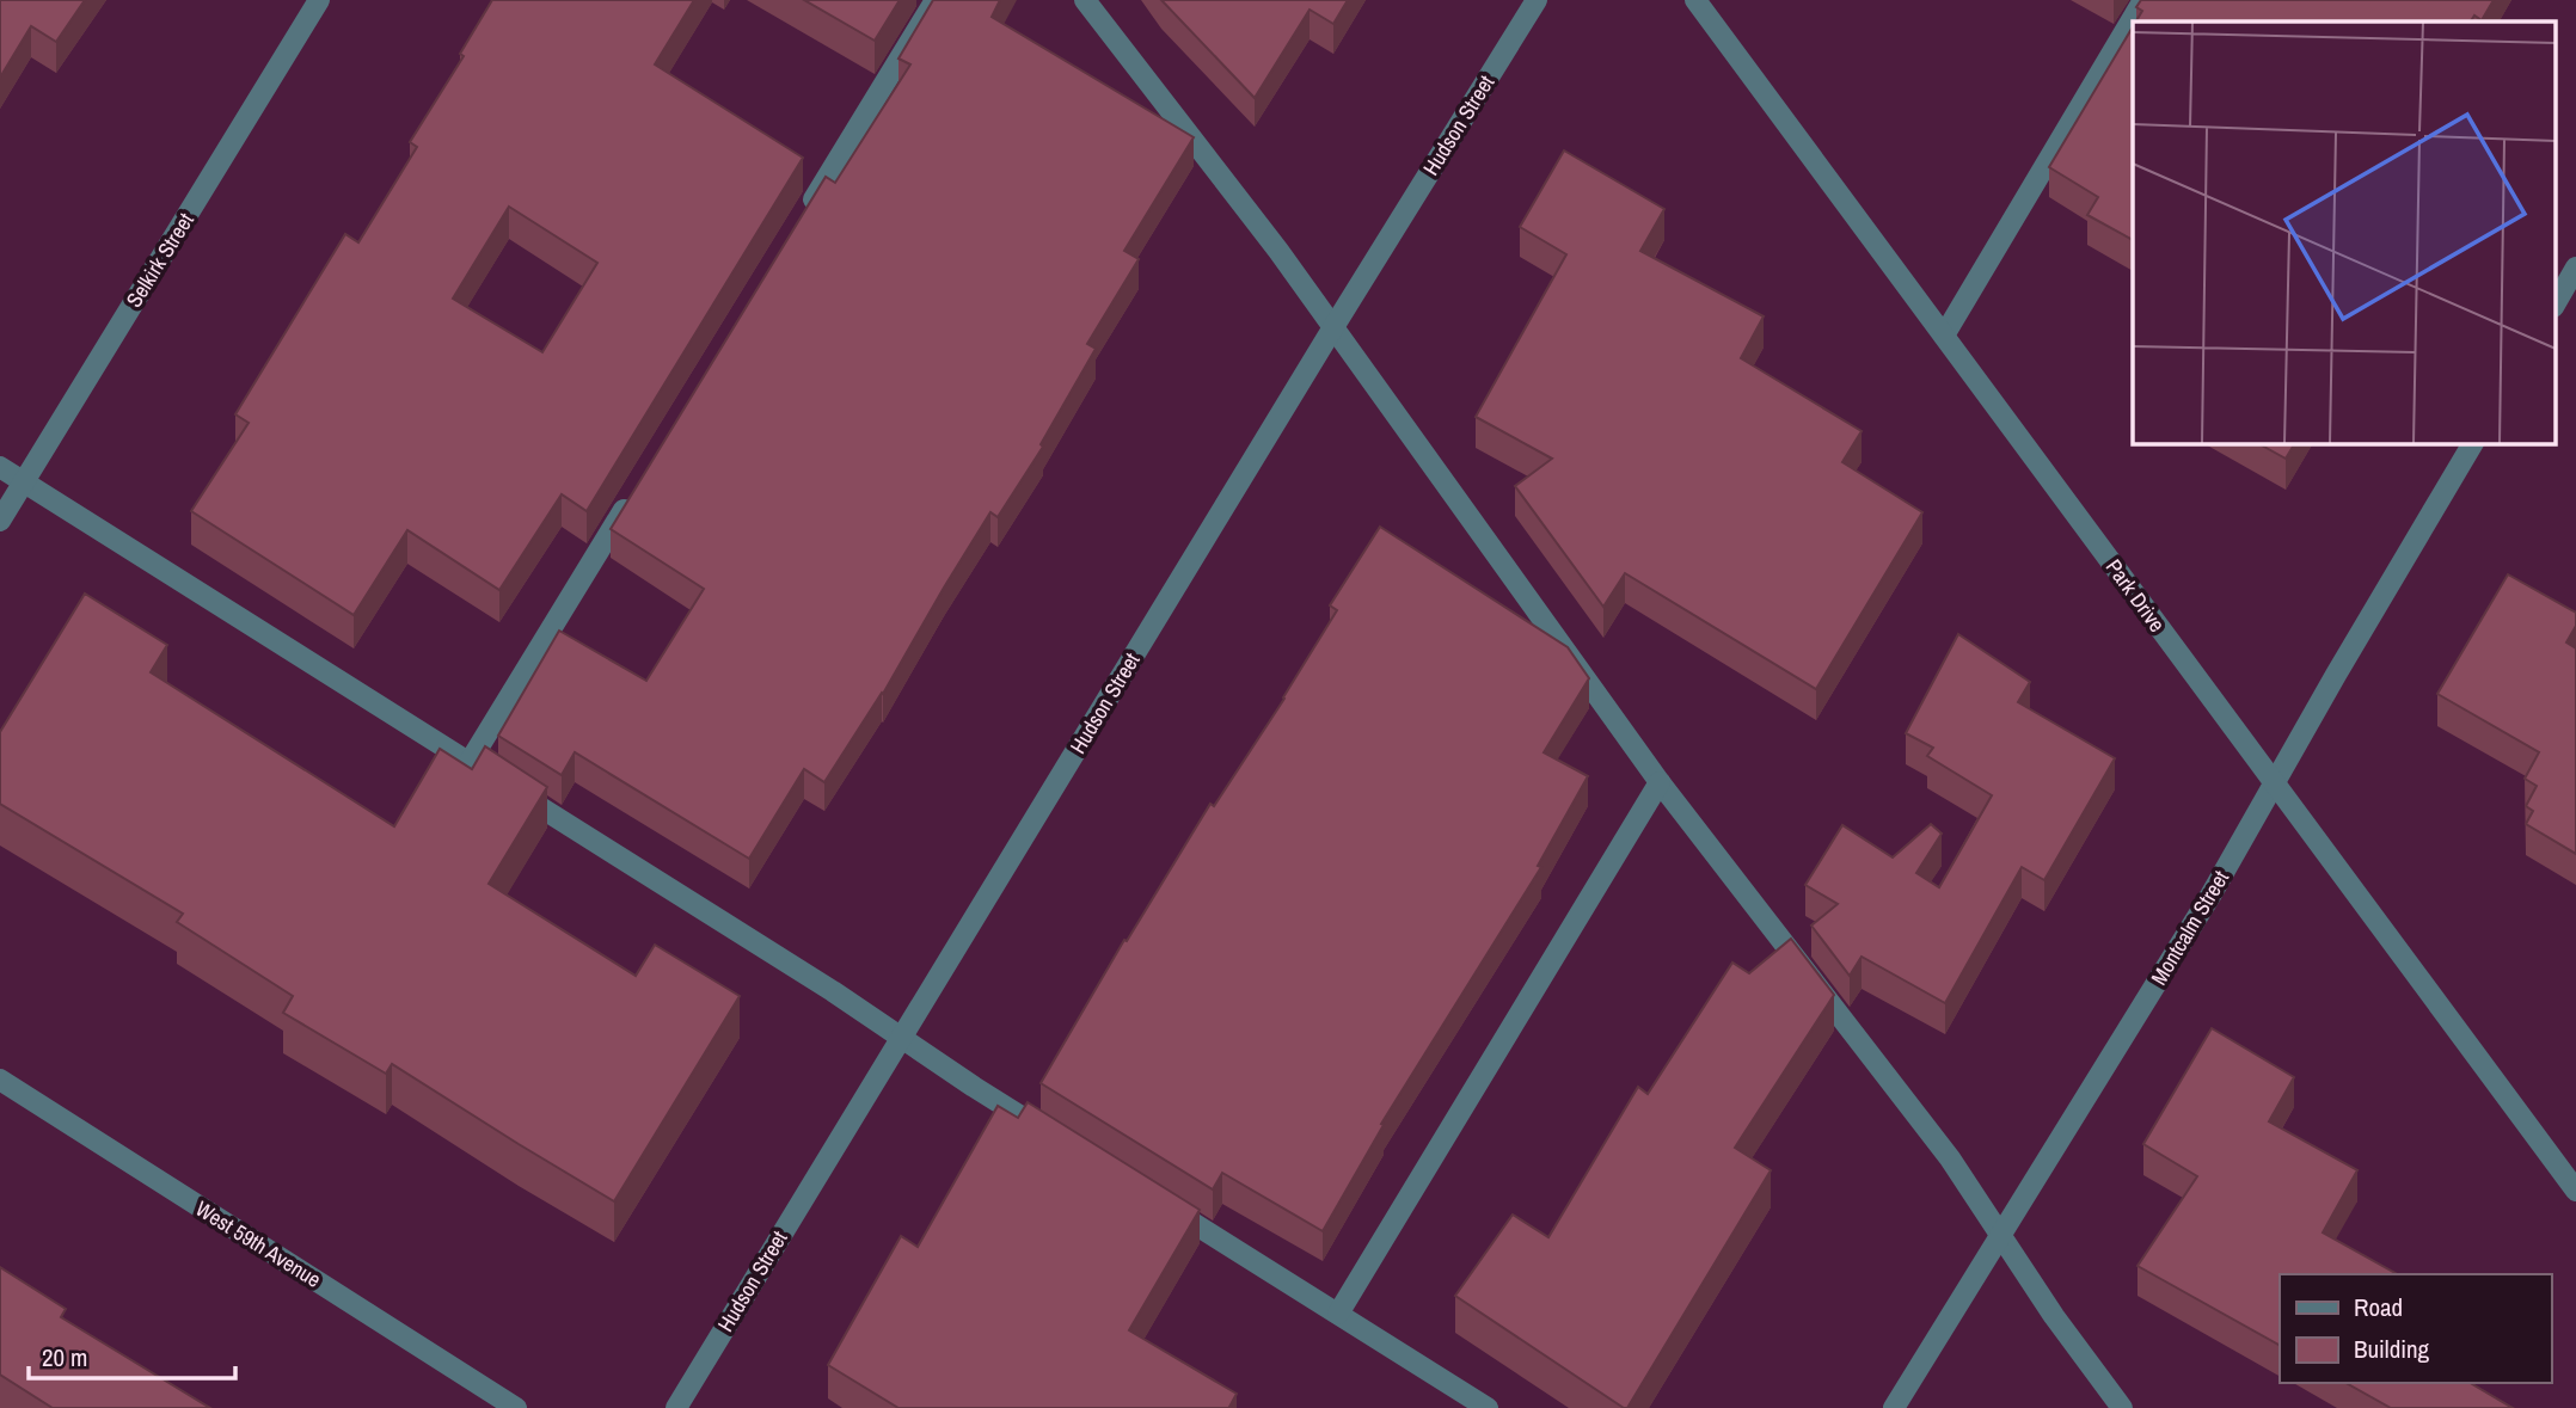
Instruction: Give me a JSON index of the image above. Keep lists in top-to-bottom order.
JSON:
{
  "streets": {
    "street": [
      "Hudson Street",
      "Selkirk Street",
      "Park Drive",
      "Montcalm Street",
      "West 59th Avenue"
    ]
  },
  "crossings": [
    ["Park Drive", "Montcalm Street"]
  ],
  "legend": ["Road", "Building"],
  "scale_bar": "20 m"
}
